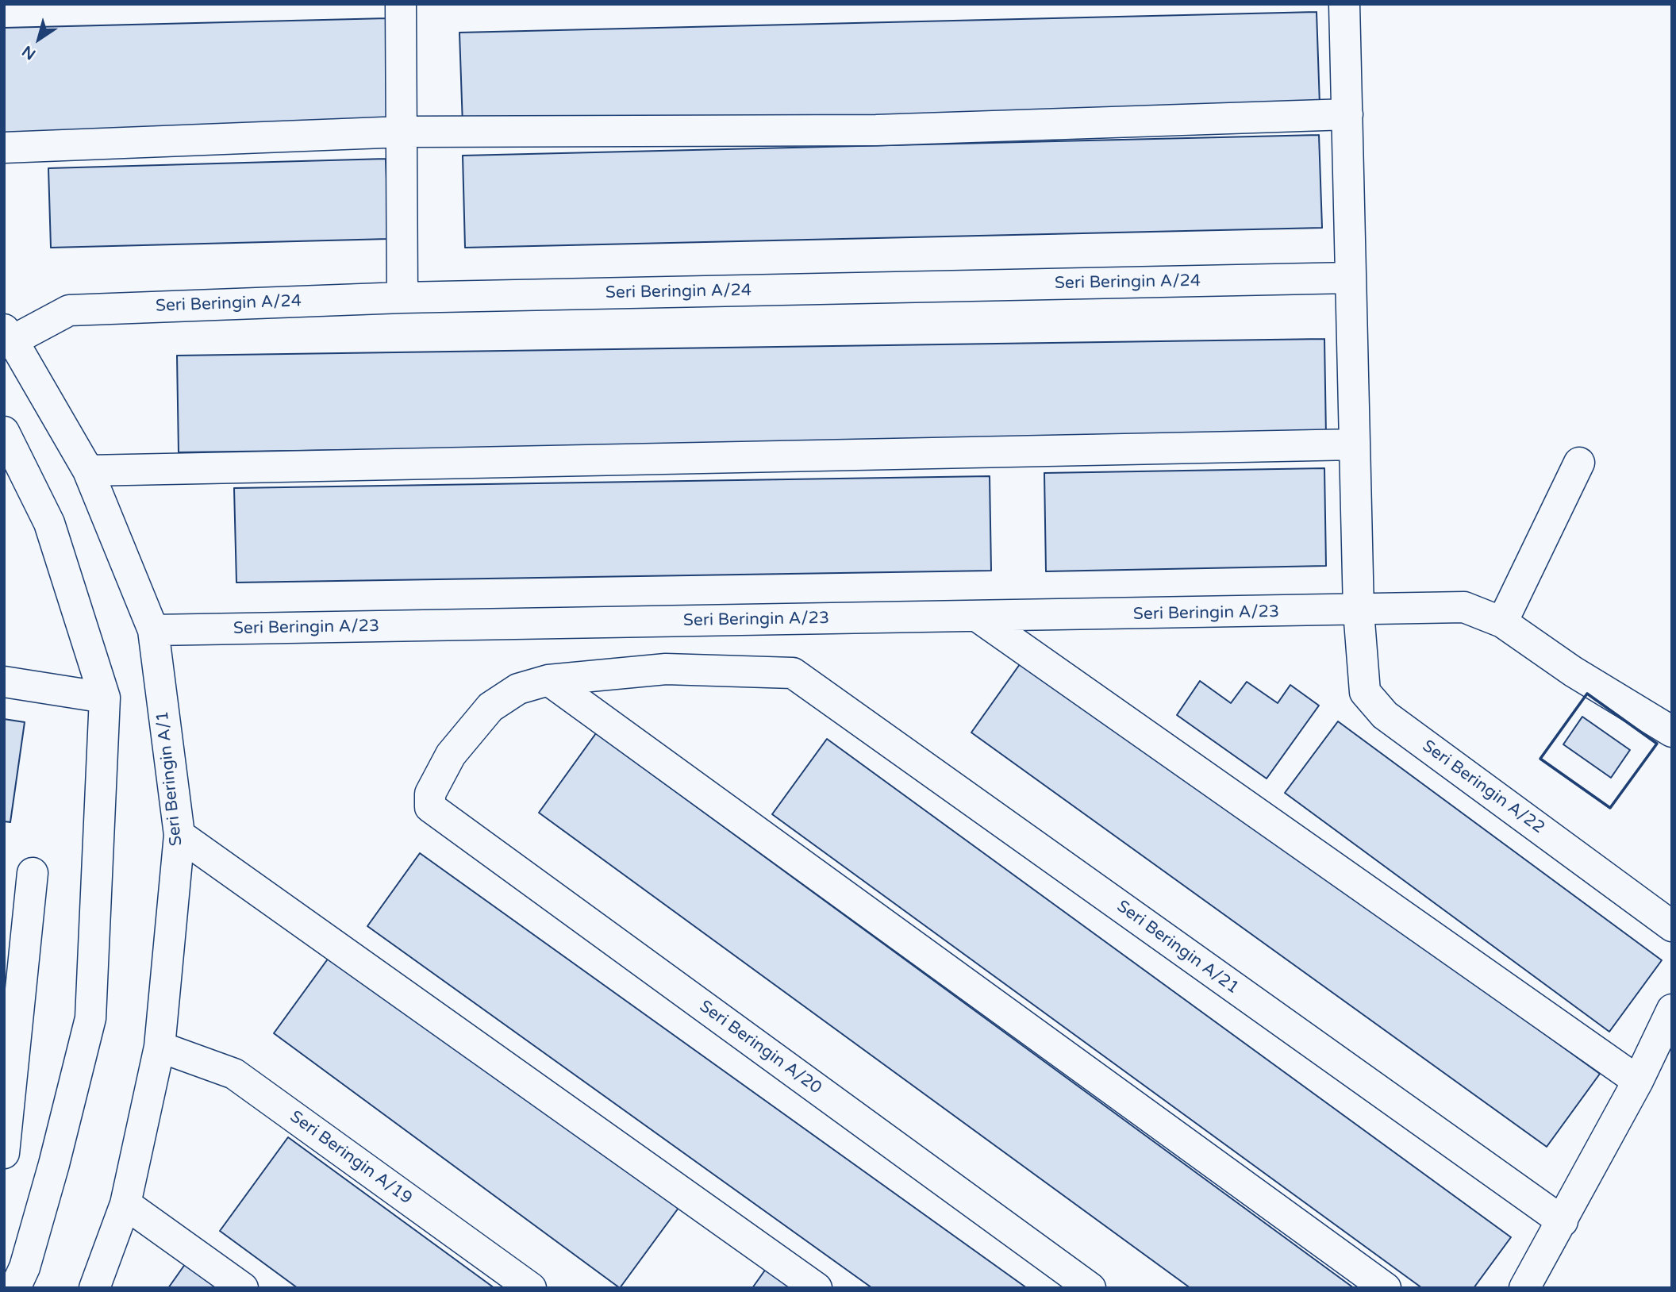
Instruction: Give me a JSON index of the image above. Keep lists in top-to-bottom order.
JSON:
{
  "streets": {
    "street": [
      "Seri Beringin A/24",
      "Seri Beringin A/23",
      "Seri Beringin A/1",
      "Seri Beringin A/22",
      "Seri Beringin A/21",
      "Seri Beringin A/20",
      "Seri Beringin A/19"
    ]
  },
  "crossings": [
    ["Seri Beringin A/24", "Seri Beringin A/1"],
    ["Seri Beringin A/24", "Seri Beringin A/22"],
    ["Seri Beringin A/23", "Seri Beringin A/1"],
    ["Seri Beringin A/23", "Seri Beringin A/22"],
    ["Seri Beringin A/1", "Seri Beringin A/19"],
    ["Seri Beringin A/21", "Seri Beringin A/20"]
  ],
  "north": "bottom left"
}
